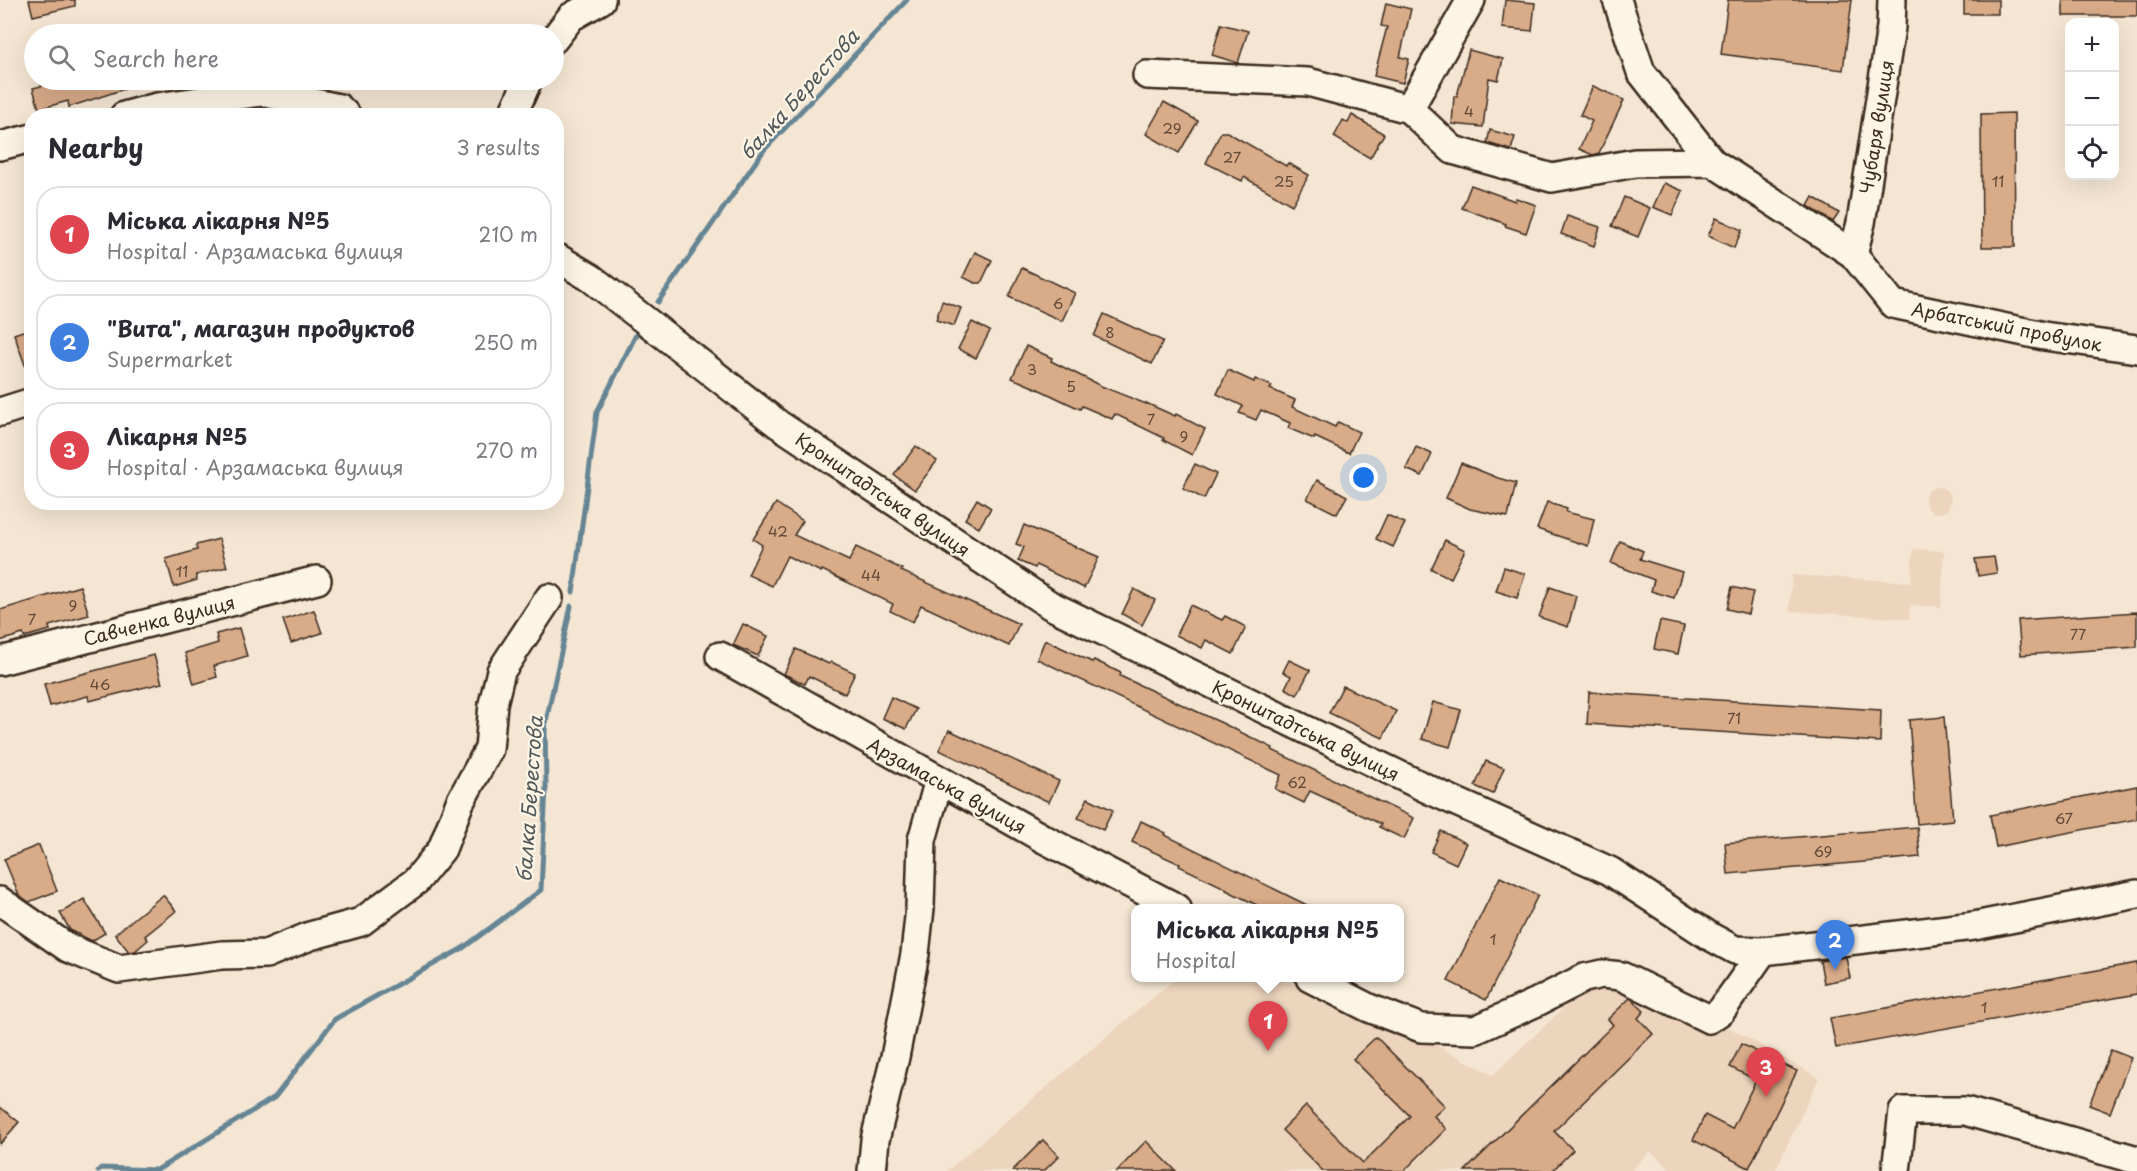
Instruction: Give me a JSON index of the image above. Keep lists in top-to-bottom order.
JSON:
{
  "streets": {
    "street": [
      "Чубаря вулиця",
      "Арбатський провулок",
      "Кронштадтська вулиця",
      "Савченка вулиця",
      "Арзамаська вулиця"
    ]
  },
  "crossings": [
    ["Чубаря вулиця", "Арбатський провулок"]
  ],
  "water": ["балка Берестова"],
  "house_numbers": [
    "4",
    "29",
    "27",
    "25",
    "11",
    "6",
    "8",
    "3",
    "5",
    "7",
    "9",
    "42",
    "11",
    "44",
    "9",
    "7",
    "77",
    "46",
    "71",
    "62",
    "67",
    "69",
    "1",
    "1"
  ],
  "page": {
    "map_buttons": ["+", "−"],
    "search": "Search here",
    "heading": ["Nearby", "3 results"],
    "list": [
      {
        "mark": "1",
        "name": "Міська лікарня №5",
        "note": "Hospital · Арзамаська вулиця",
        "value": "210 m"
      },
      {
        "mark": "2",
        "name": "\"Вита\", магазин продуктов",
        "note": "Supermarket",
        "value": "250 m"
      },
      {
        "mark": "3",
        "name": "Лікарня №5",
        "note": "Hospital · Арзамаська вулиця",
        "value": "270 m"
      }
    ],
    "popup": ["Міська лікарня №5", "Hospital"],
    "pins": ["2", "1", "3"]
  }
}
